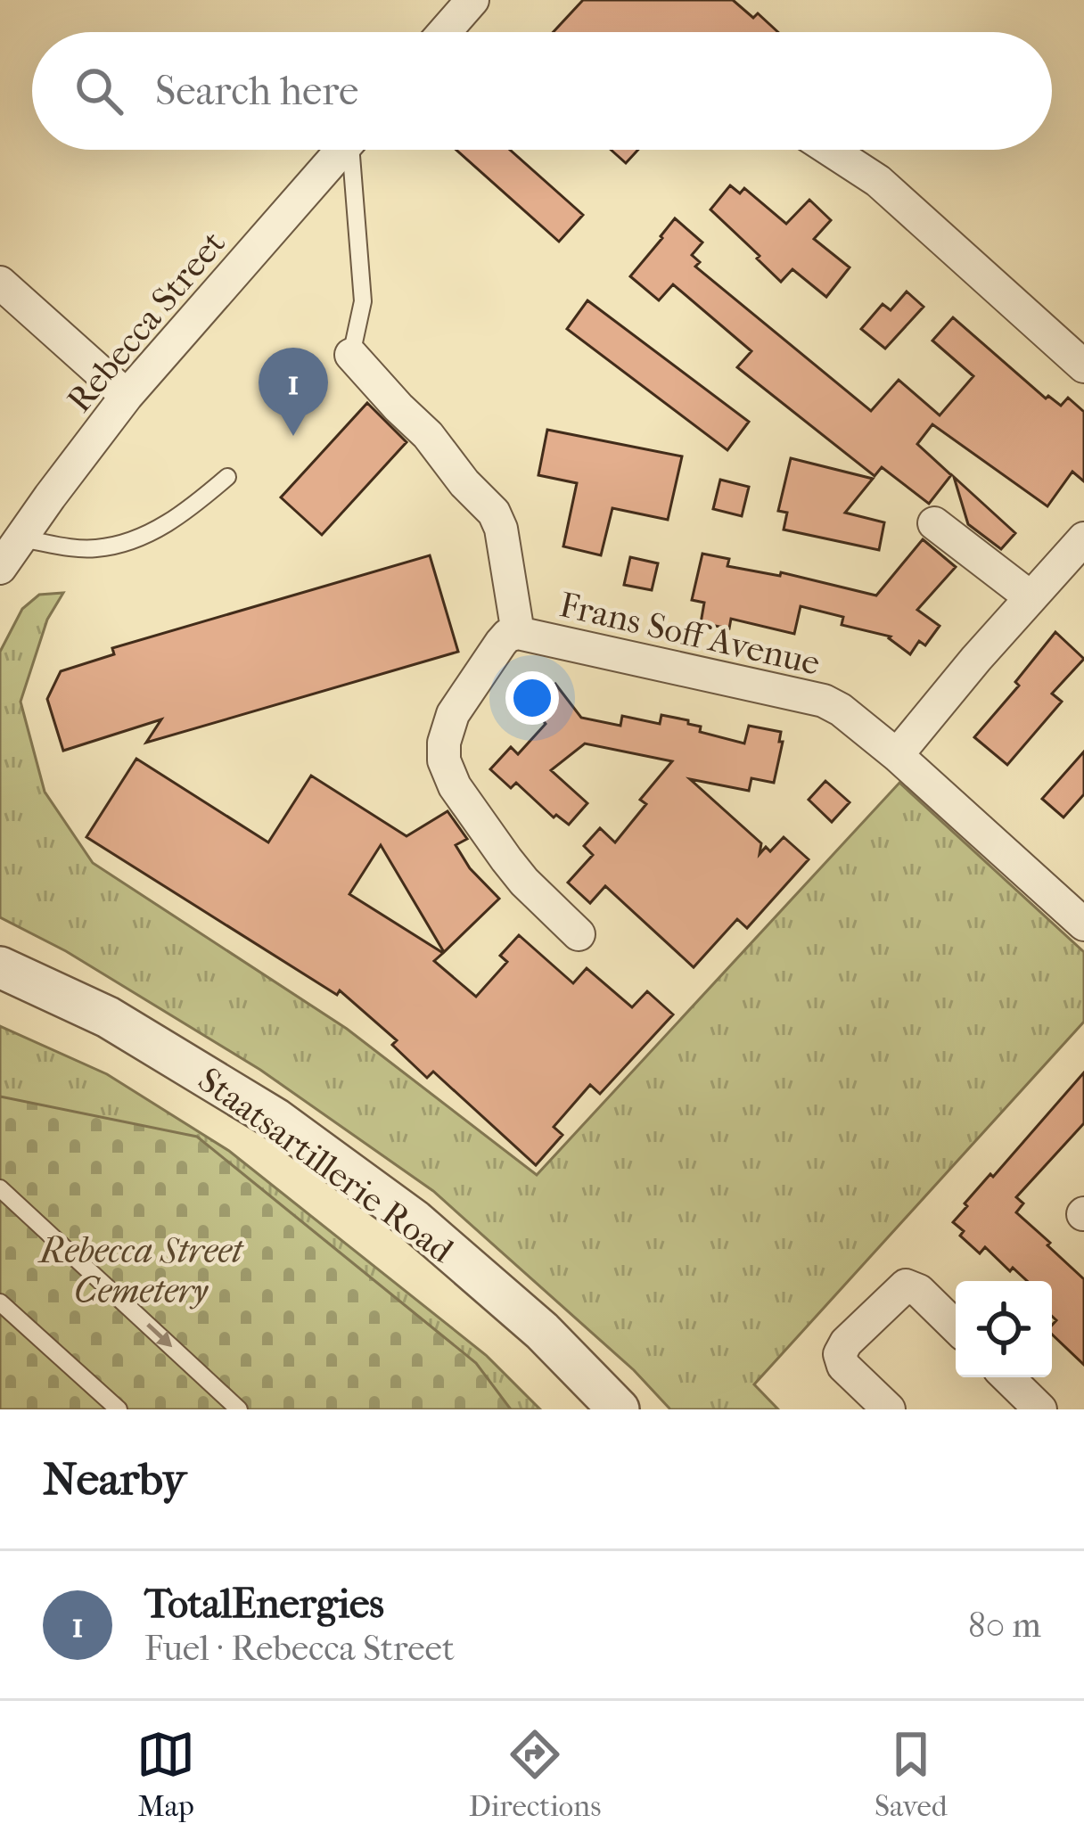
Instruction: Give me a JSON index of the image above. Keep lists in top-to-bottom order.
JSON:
{
  "streets": {
    "street": ["Rebecca Street", "Frans Soff Avenue", "Staatsartillerie Road"]
  },
  "parks": ["Rebecca Street Cemetery"],
  "page": {
    "search": "Search here",
    "pins": "1",
    "heading": "Nearby",
    "list": [
      {
        "mark": "1",
        "name": "TotalEnergies",
        "note": "Fuel · Rebecca Street",
        "value": "80 m"
      }
    ],
    "nav": ["Map", "Directions", "Saved"]
  }
}
